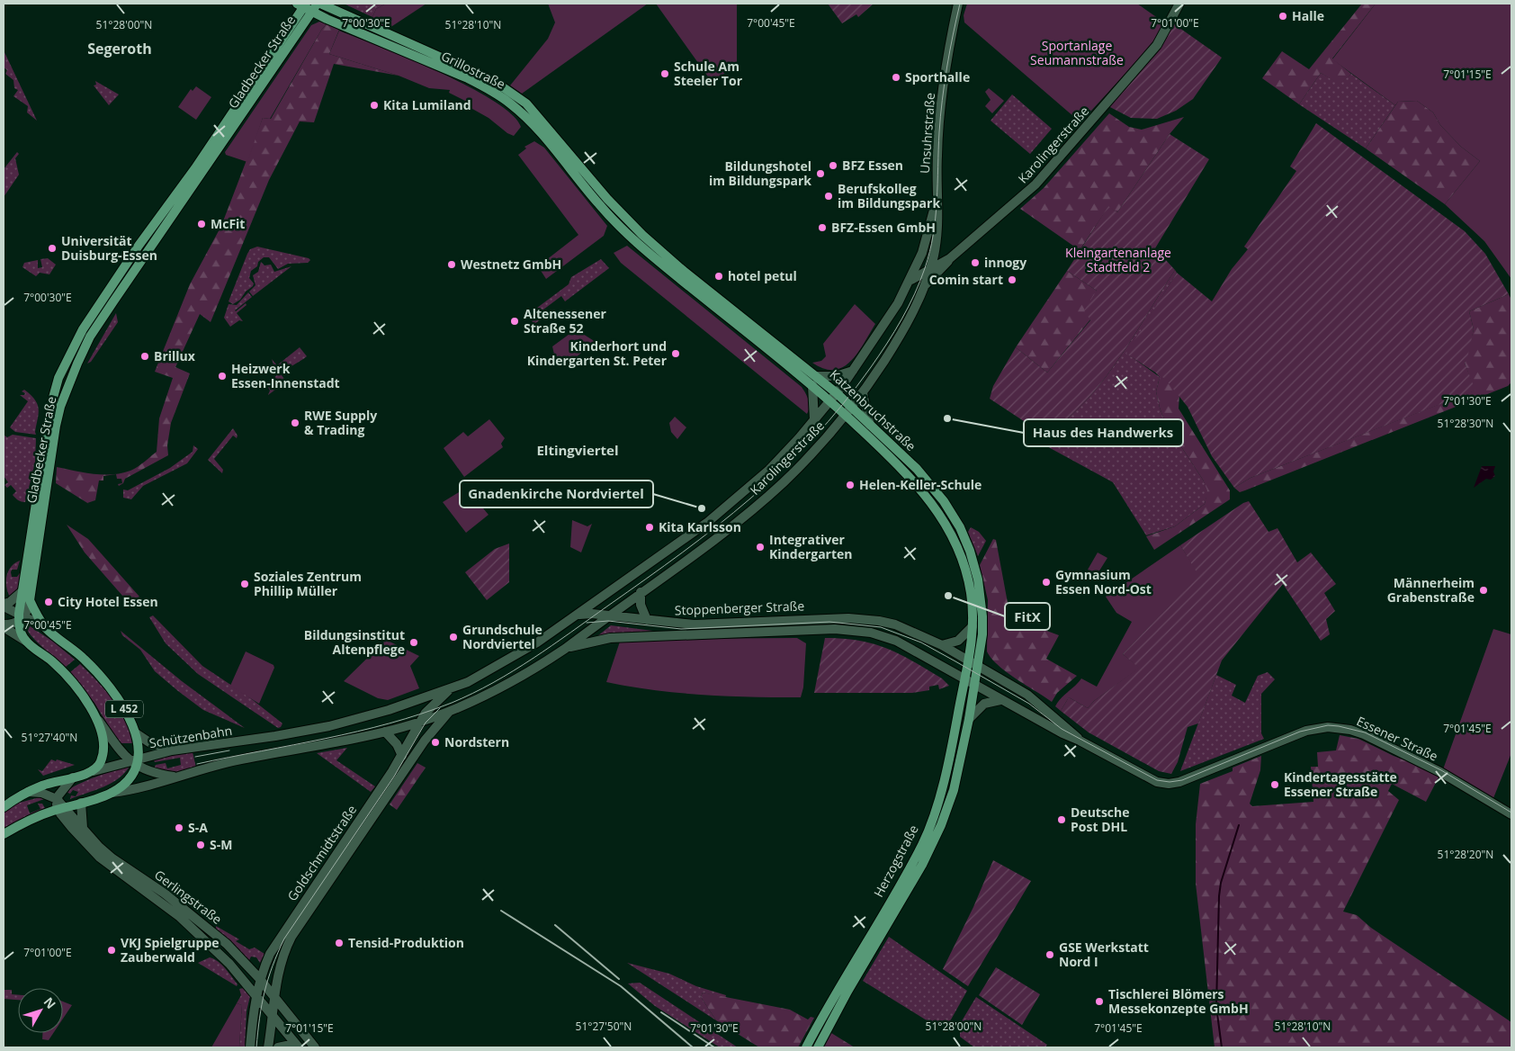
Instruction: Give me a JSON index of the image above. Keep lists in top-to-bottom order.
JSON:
{
  "streets": {
    "main road": [
      "Gladbecker Straße",
      "Grillostraße",
      "Unsuhrstraße",
      "Karolingerstraße",
      "Katzenbruchstraße",
      "Stoppenberger Straße",
      "L 452",
      "Schützenbahn",
      "Essener Straße",
      "Goldschmidtstraße",
      "Herzogstraße",
      "Gerlingstraße"
    ]
  },
  "crossings": [
    ["Gladbecker Straße", "Grillostraße"],
    ["Gladbecker Straße", "L 452"],
    ["Grillostraße", "Katzenbruchstraße"],
    ["Unsuhrstraße", "Karolingerstraße"],
    ["Karolingerstraße", "Katzenbruchstraße"],
    ["Karolingerstraße", "Stoppenberger Straße"],
    ["Katzenbruchstraße", "Stoppenberger Straße"],
    ["Katzenbruchstraße", "Herzogstraße"],
    ["Stoppenberger Straße", "Essener Straße"],
    ["Stoppenberger Straße", "Goldschmidtstraße"],
    ["Stoppenberger Straße", "Herzogstraße"],
    ["L 452", "Schützenbahn"],
    ["Schützenbahn", "Goldschmidtstraße"],
    ["Goldschmidtstraße", "Gerlingstraße"]
  ],
  "districts": ["Segeroth", "Eltingviertel"],
  "parks": ["Sportanlage Seumannstraße", "Kleingartenanlage Stadtfeld 2"],
  "places": [
    "Halle",
    "Schule Am Steeler Tor",
    "Sporthalle",
    "Kita Lumiland",
    "BFZ Essen",
    "Bildungshotel im Bildungspark",
    "Berufskolleg im Bildungspark",
    "McFit",
    "BFZ-Essen GmbH",
    "Universität Duisburg-Essen",
    "innogy",
    "Westnetz GmbH",
    "hotel petul",
    "Comin start",
    "Altenessener Straße 52",
    "Kinderhort und Kindergarten St. Peter",
    "Brillux",
    "Heizwerk Essen-Innenstadt",
    "Haus des Handwerks",
    "RWE Supply & Trading",
    "Helen-Keller-Schule",
    "Gnadenkirche Nordviertel",
    "Kita Karlsson",
    "Integrativer Kindergarten",
    "Gymnasium Essen Nord-Ost",
    "Soziales Zentrum Phillip Müller",
    "Männerheim Grabenstraße",
    "FitX",
    "City Hotel Essen",
    "Grundschule Nordviertel",
    "Bildungsinstitut Altenpflege",
    "Nordstern",
    "Kindertagesstätte Essener Straße",
    "Deutsche Post DHL",
    "S-A",
    "S-M",
    "Tensid-Produktion",
    "VKJ Spielgruppe Zauberwald",
    "GSE Werkstatt Nord I",
    "Tischlerei Blömers Messekonzepte GmbH"
  ],
  "north": "top right",
  "coordinates": [
    "7°00'30\"E",
    "7°00'45\"E",
    "7°01'00\"E",
    "51°28'00\"N",
    "51°28'10\"N",
    "7°01'15\"E",
    "7°01'30\"E",
    "51°28'30\"N",
    "7°01'45\"E",
    "51°27'40\"N",
    "51°28'20\"N",
    "51°27'50\"N"
  ]
}
